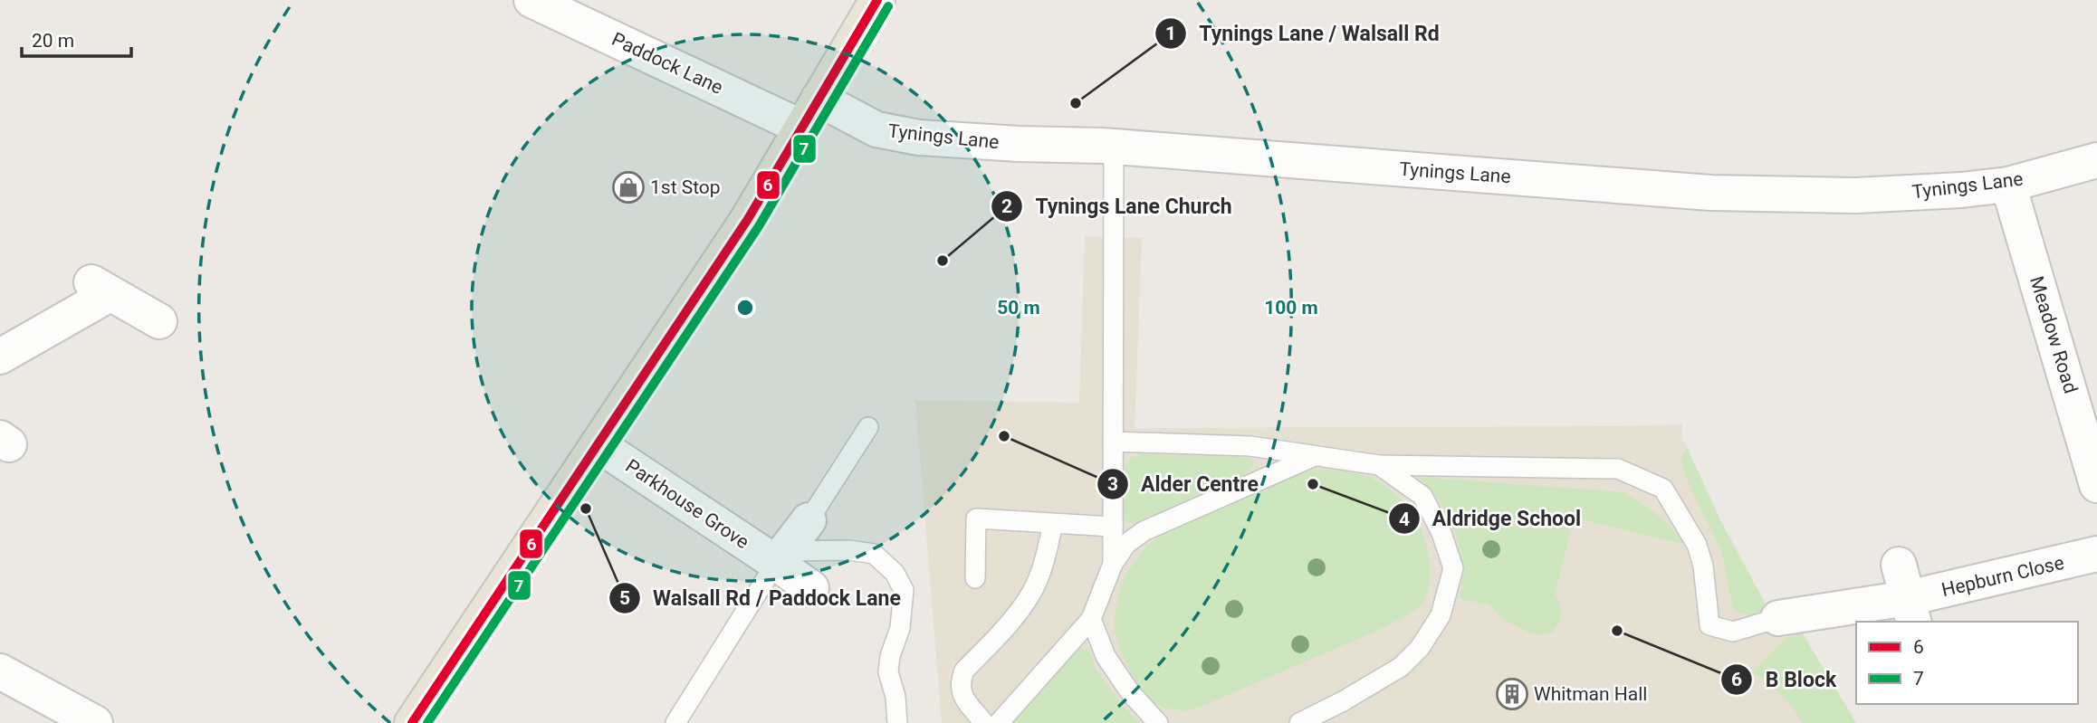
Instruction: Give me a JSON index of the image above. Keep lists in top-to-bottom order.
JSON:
{
  "streets": {
    "street": [
      "Paddock Lane",
      "Tynings Lane",
      "Meadow Road",
      "Parkhouse Grove",
      "Hepburn Close"
    ]
  },
  "crossings": [
    ["Paddock Lane", "Tynings Lane"],
    ["Tynings Lane", "Meadow Road"]
  ],
  "places": {
    "other": [
      "Tynings Lane / Walsall Rd",
      "Tynings Lane Church",
      "Alder Centre",
      "Aldridge School",
      "Walsall Rd / Paddock Lane",
      "B Block"
    ],
    "shop": ["1st Stop"],
    "building": ["Whitman Hall"]
  },
  "lines": ["transit line 6", "transit line 7"],
  "legend": ["6", "7"],
  "scale_bar": "20 m",
  "rings": ["50 m", "100 m"]
}
